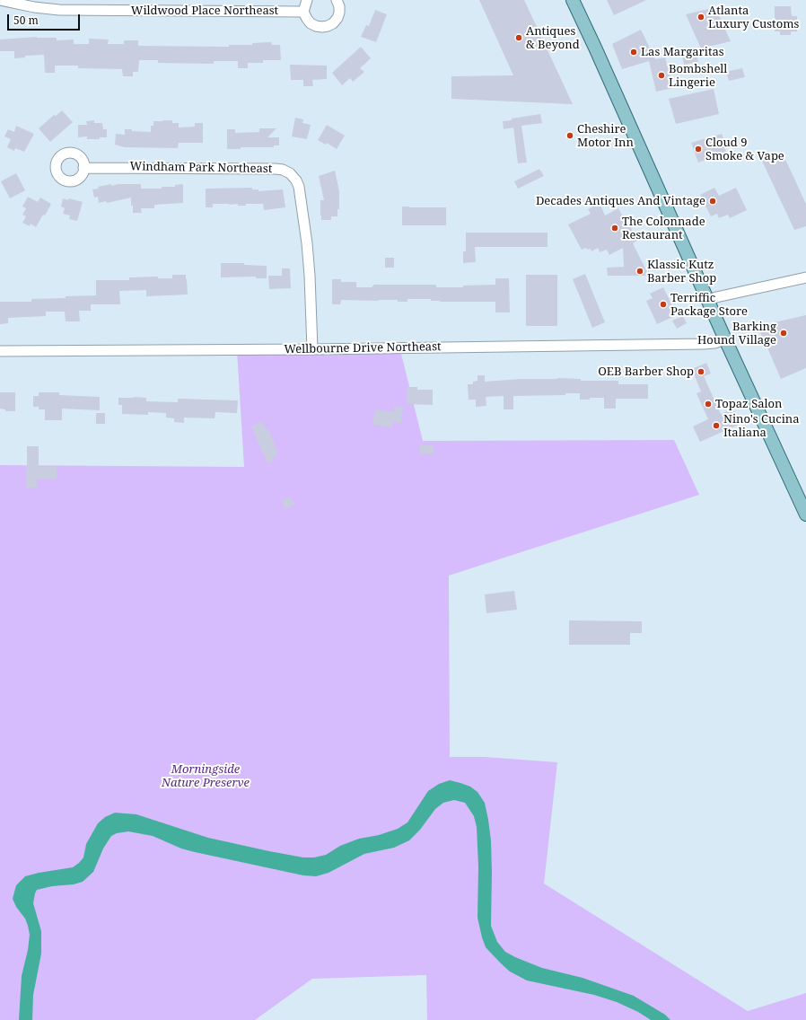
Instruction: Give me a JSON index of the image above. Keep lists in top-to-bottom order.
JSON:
{
  "streets": {
    "street": ["Wildwood Place Northeast", "Windham Park Northeast", "Wellbourne Drive Northeast"]
  },
  "crossings": [
    ["Windham Park Northeast", "Wellbourne Drive Northeast"]
  ],
  "parks": ["Morningside Nature Preserve"],
  "places": [
    "Atlanta Luxury Customs",
    "Antiques & Beyond",
    "Las Margaritas",
    "Bombshell Lingerie",
    "Cheshire Motor Inn",
    "Cloud 9 Smoke & Vape",
    "Decades Antiques And Vintage",
    "The Colonnade Restaurant",
    "Klassic Kutz Barber Shop",
    "Terriffic Package Store",
    "Barking Hound Village",
    "OEB Barber Shop",
    "Topaz Salon",
    "Nino's Cucina Italiana"
  ],
  "scale_bar": "50 m"
}
